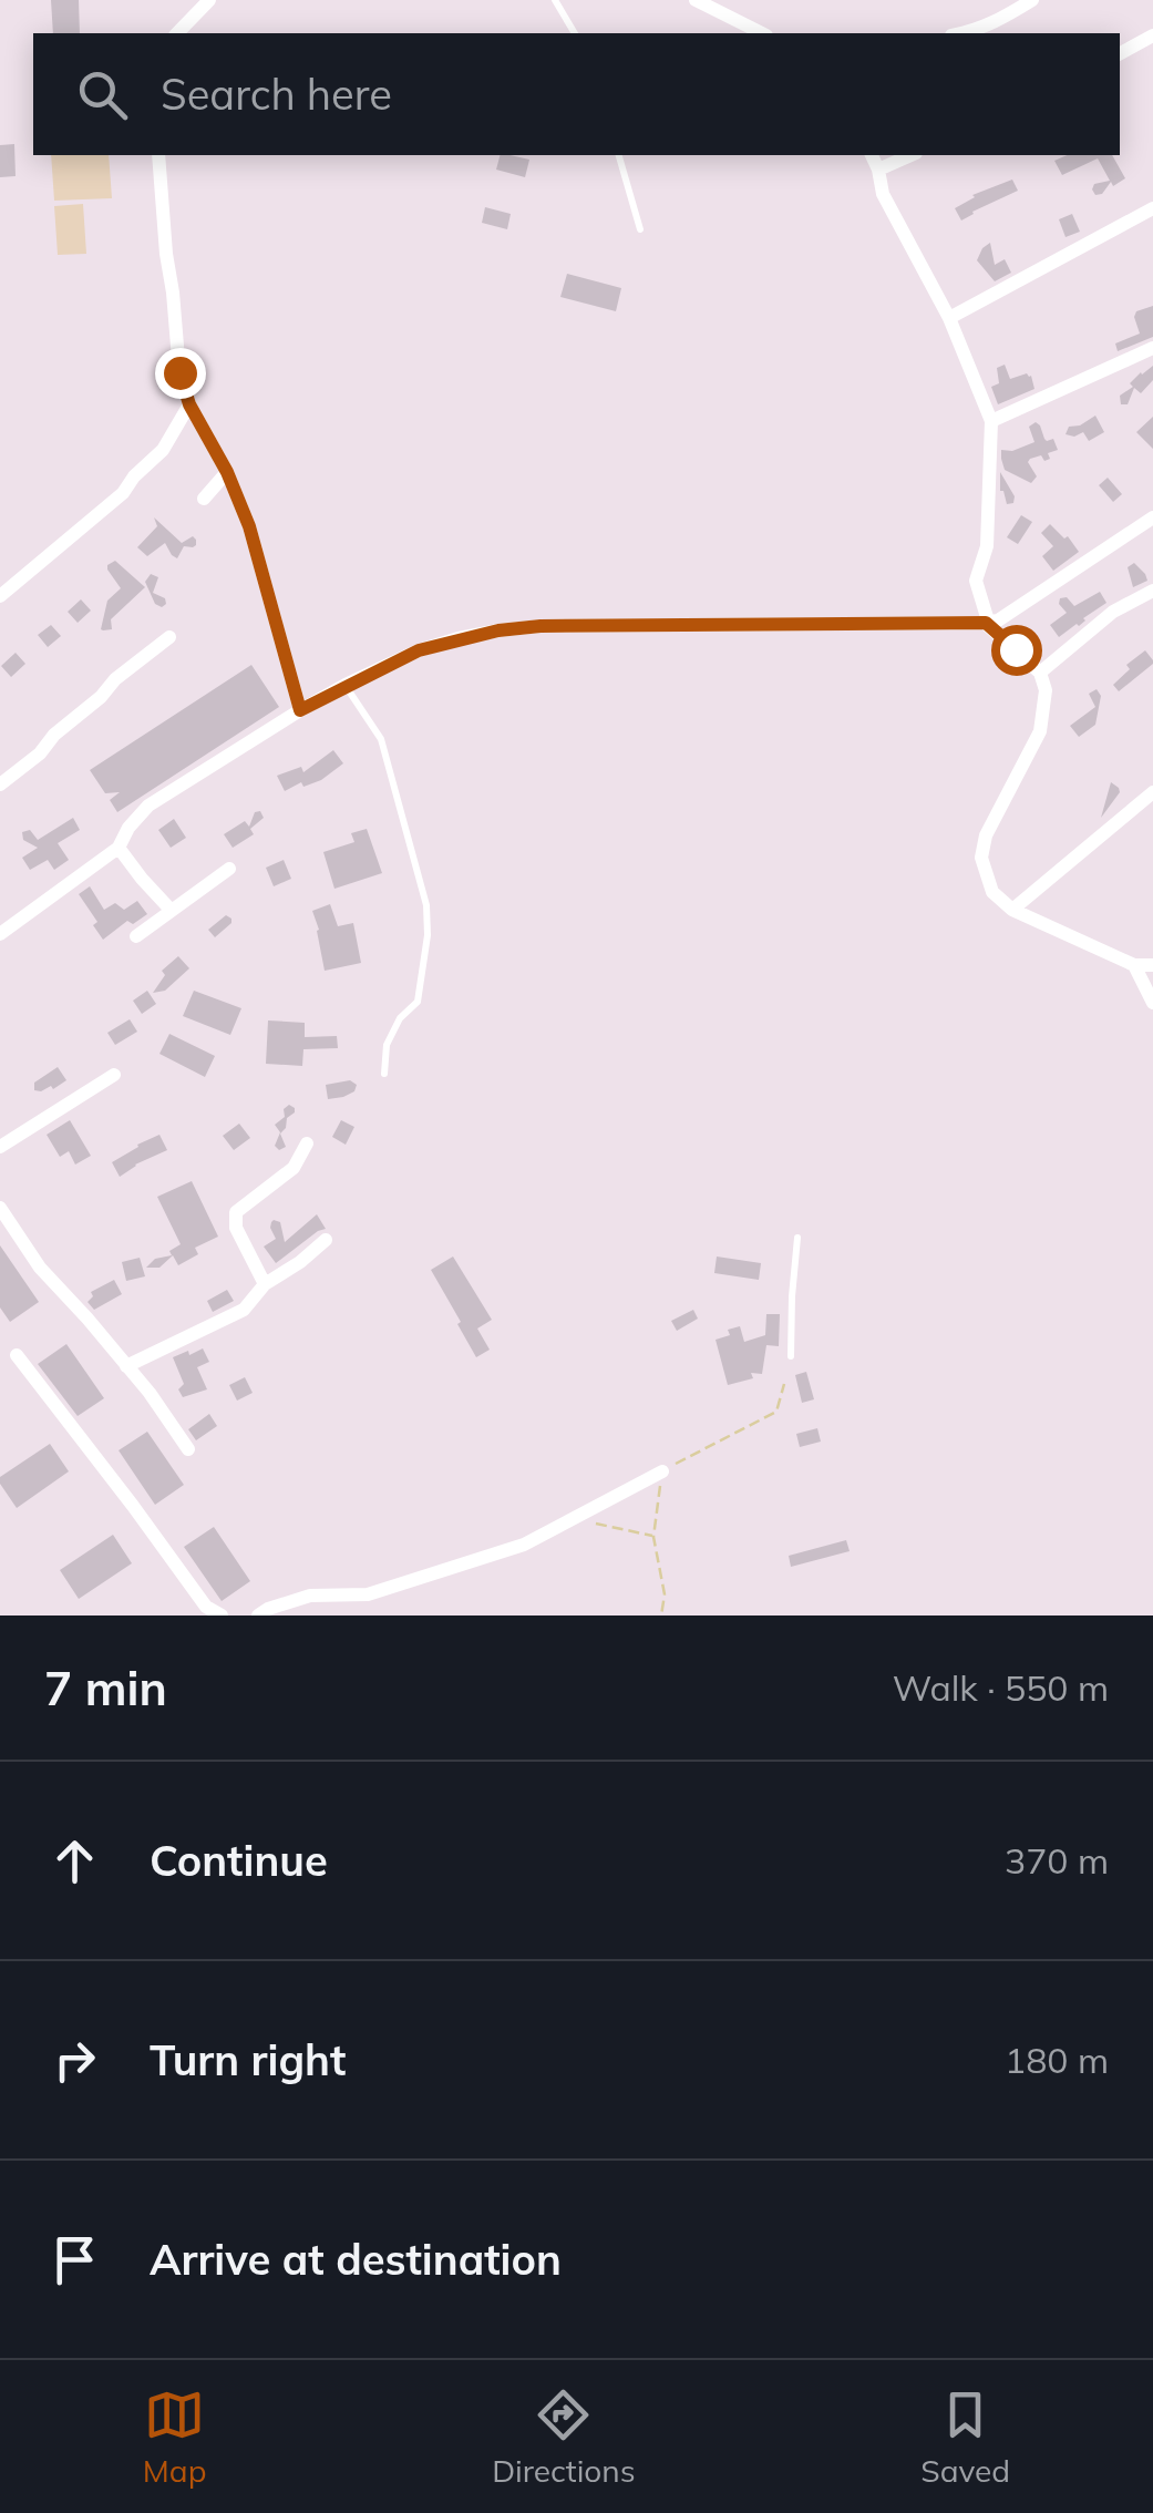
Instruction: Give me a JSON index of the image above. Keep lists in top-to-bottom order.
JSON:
{
  "page": {
    "search": "Search here",
    "heading": ["7 min", "Walk · 550 m"],
    "list": [
      ["Continue", "370 m"],
      ["Turn right", "180 m"],
      "Arrive at destination"
    ],
    "nav": ["Map", "Directions", "Saved"]
  }
}
